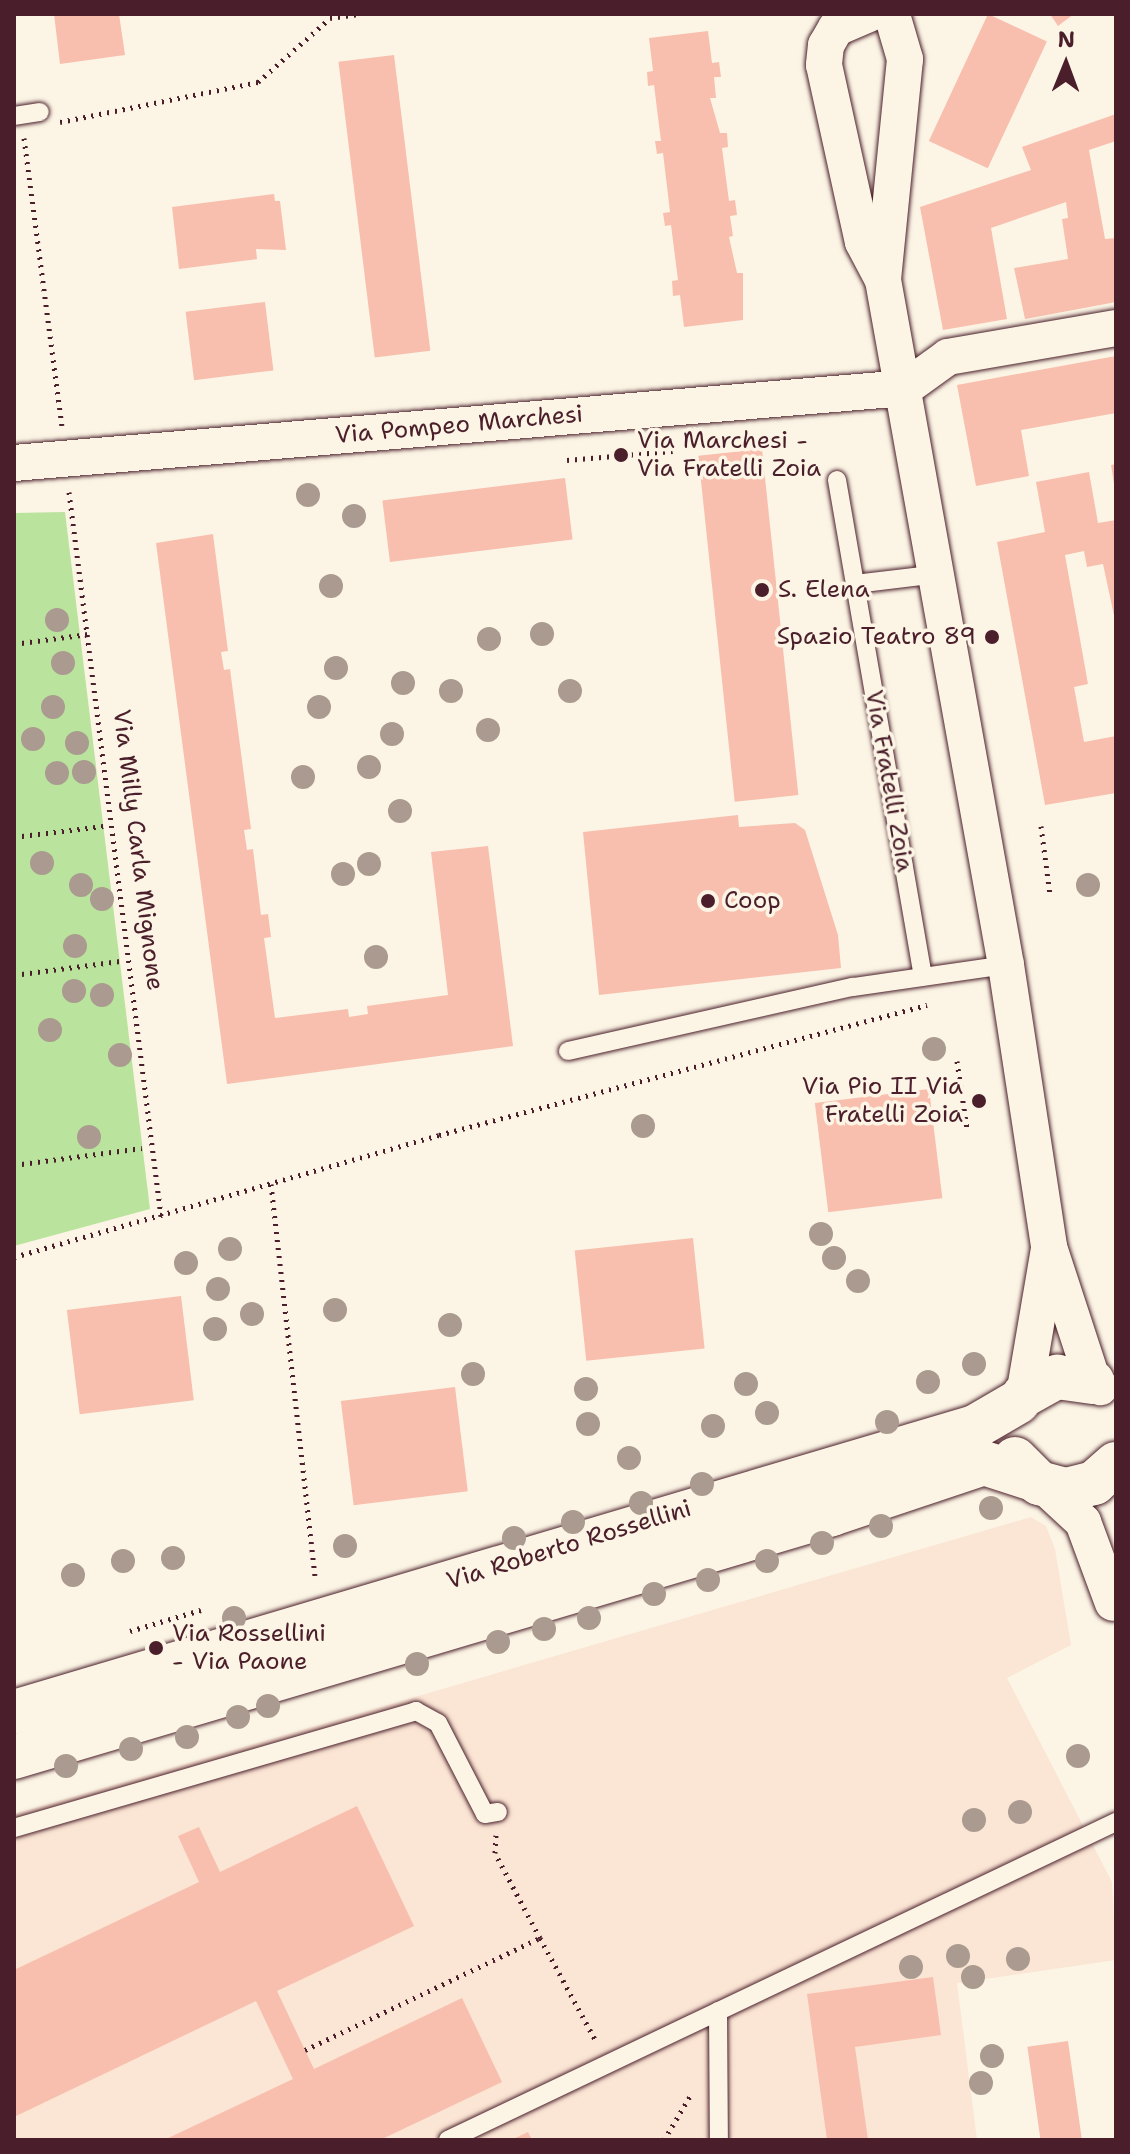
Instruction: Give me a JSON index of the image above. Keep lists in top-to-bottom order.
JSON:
{
  "streets": {
    "street": ["Via Pompeo Marchesi", "Via Roberto Rossellini"],
    "lane": ["Via Fratelli Zoia"],
    "path": ["Via Milly Carla Mignone"]
  },
  "places": [
    "Via Marchesi - Via Fratelli Zoia",
    "S. Elena",
    "Spazio Teatro 89",
    "Coop",
    "Via Pio II Via Fratelli Zoia",
    "Via Rossellini - Via Paone"
  ],
  "north": "top"
}
